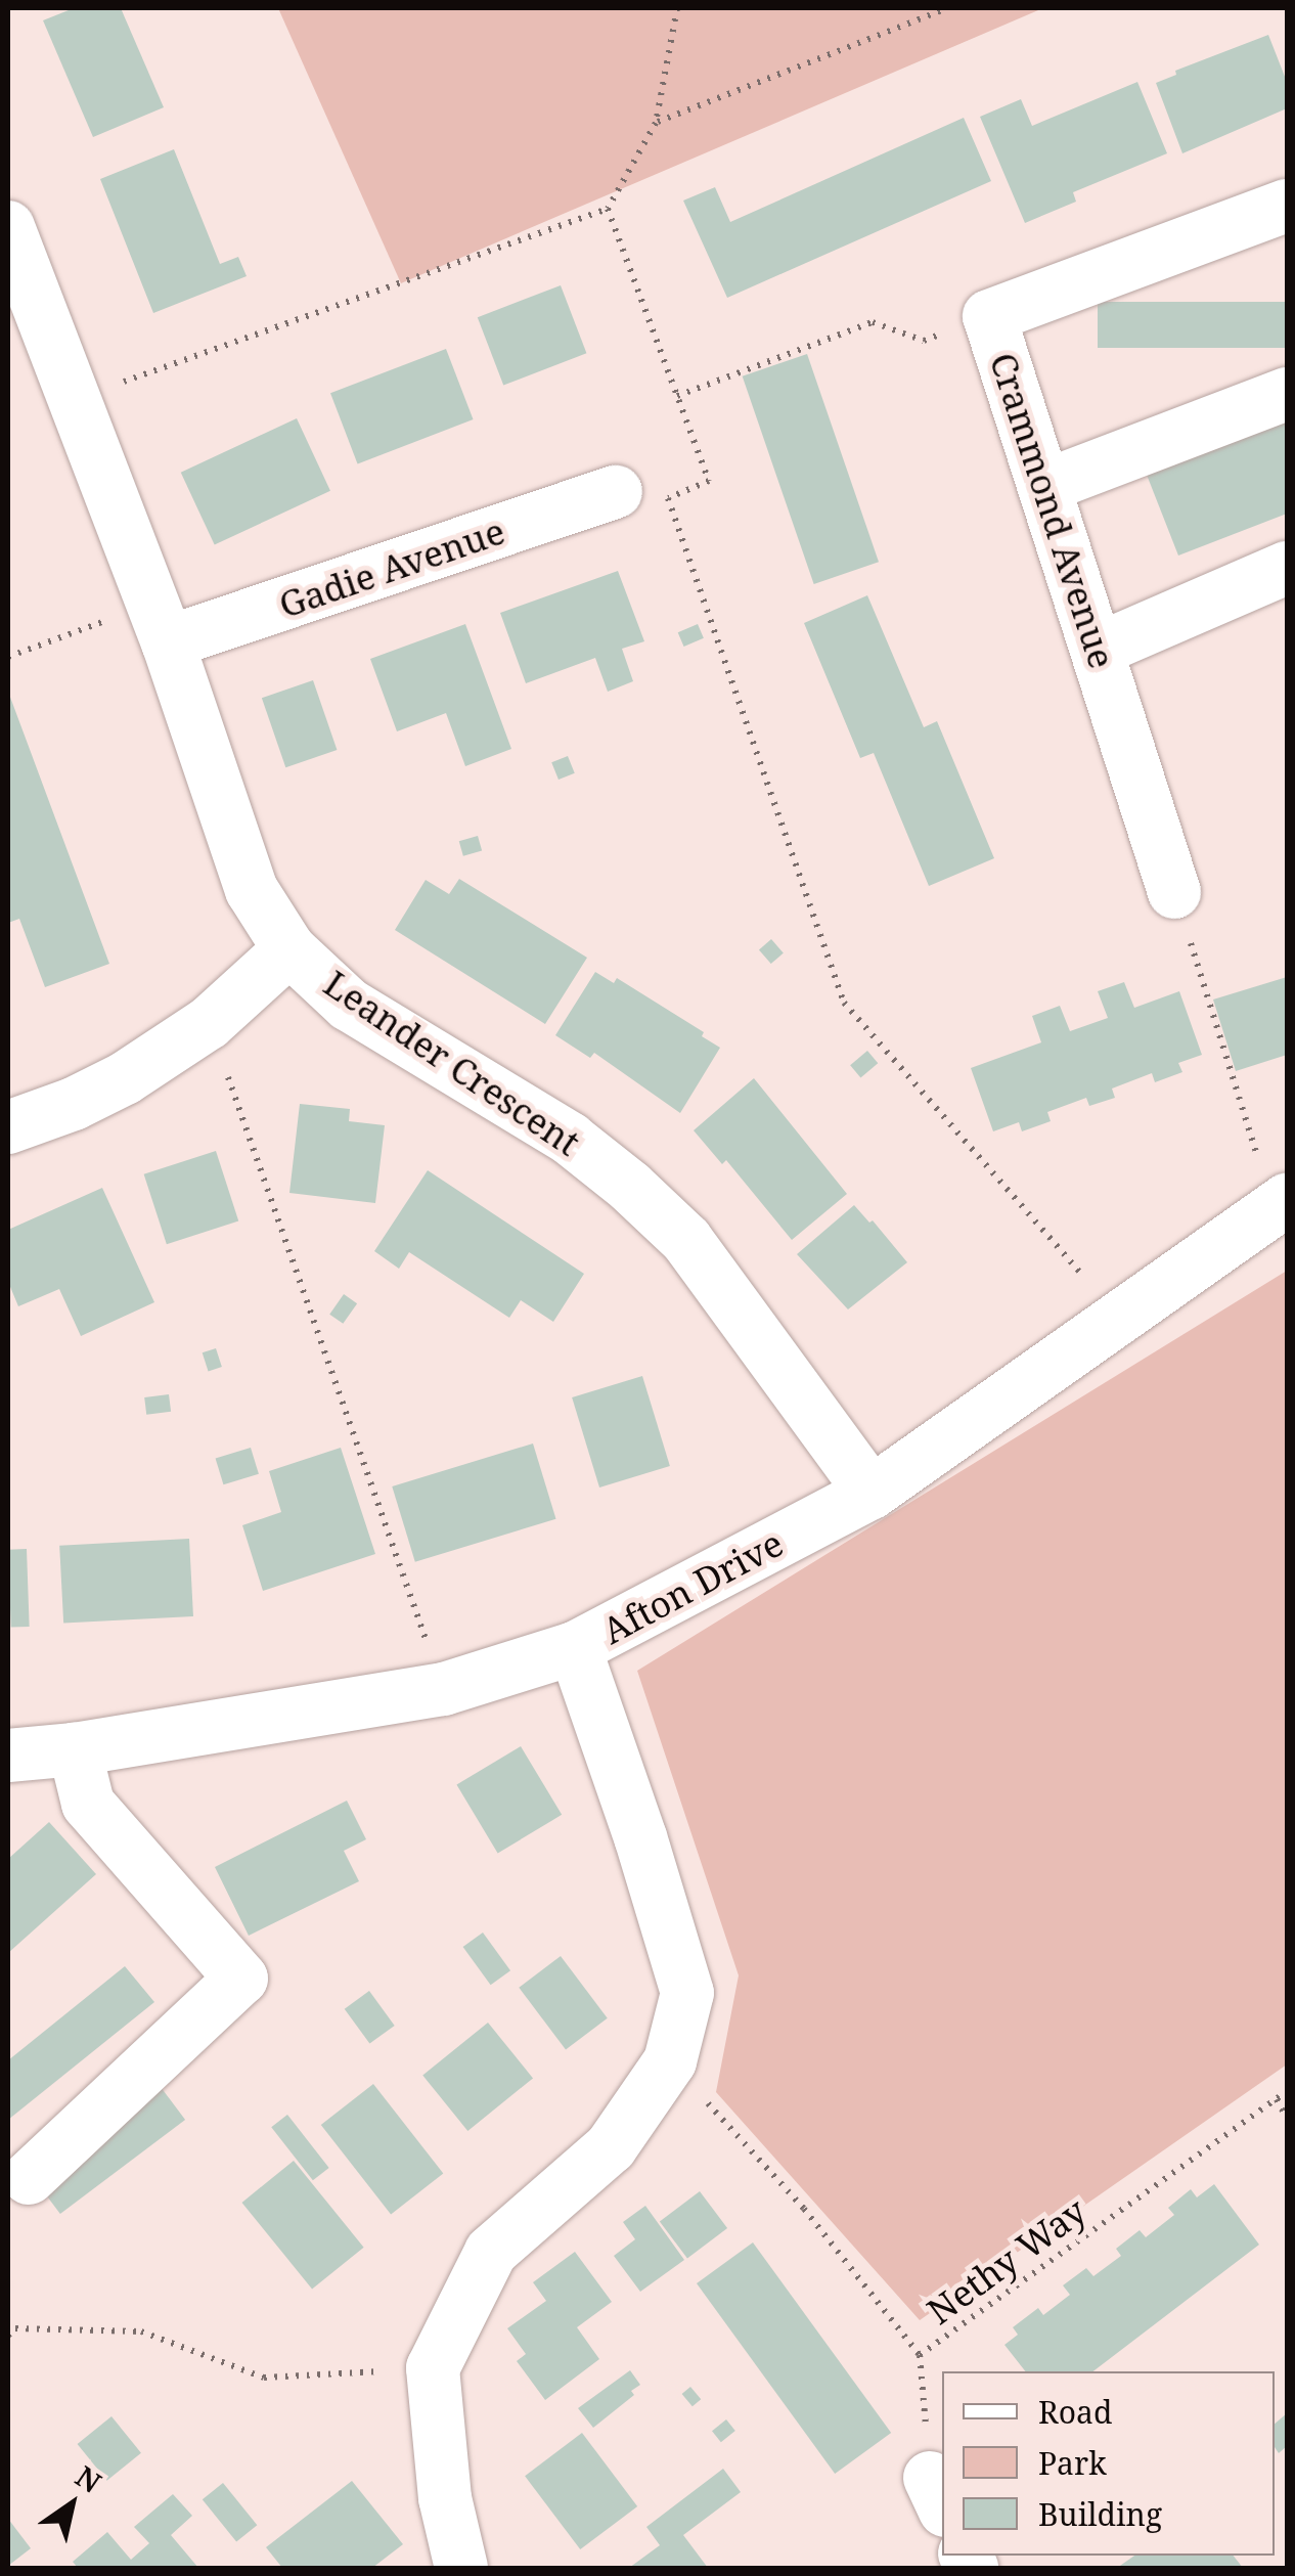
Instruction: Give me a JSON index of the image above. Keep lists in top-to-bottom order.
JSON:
{
  "streets": {
    "street": [
      "Crammond Avenue",
      "Gadie Avenue",
      "Leander Crescent",
      "Afton Drive"
    ],
    "path": ["Nethy Way"]
  },
  "crossings": [
    ["Gadie Avenue", "Leander Crescent"],
    ["Leander Crescent", "Afton Drive"]
  ],
  "legend": ["Road", "Park", "Building"],
  "north": "top right"
}
